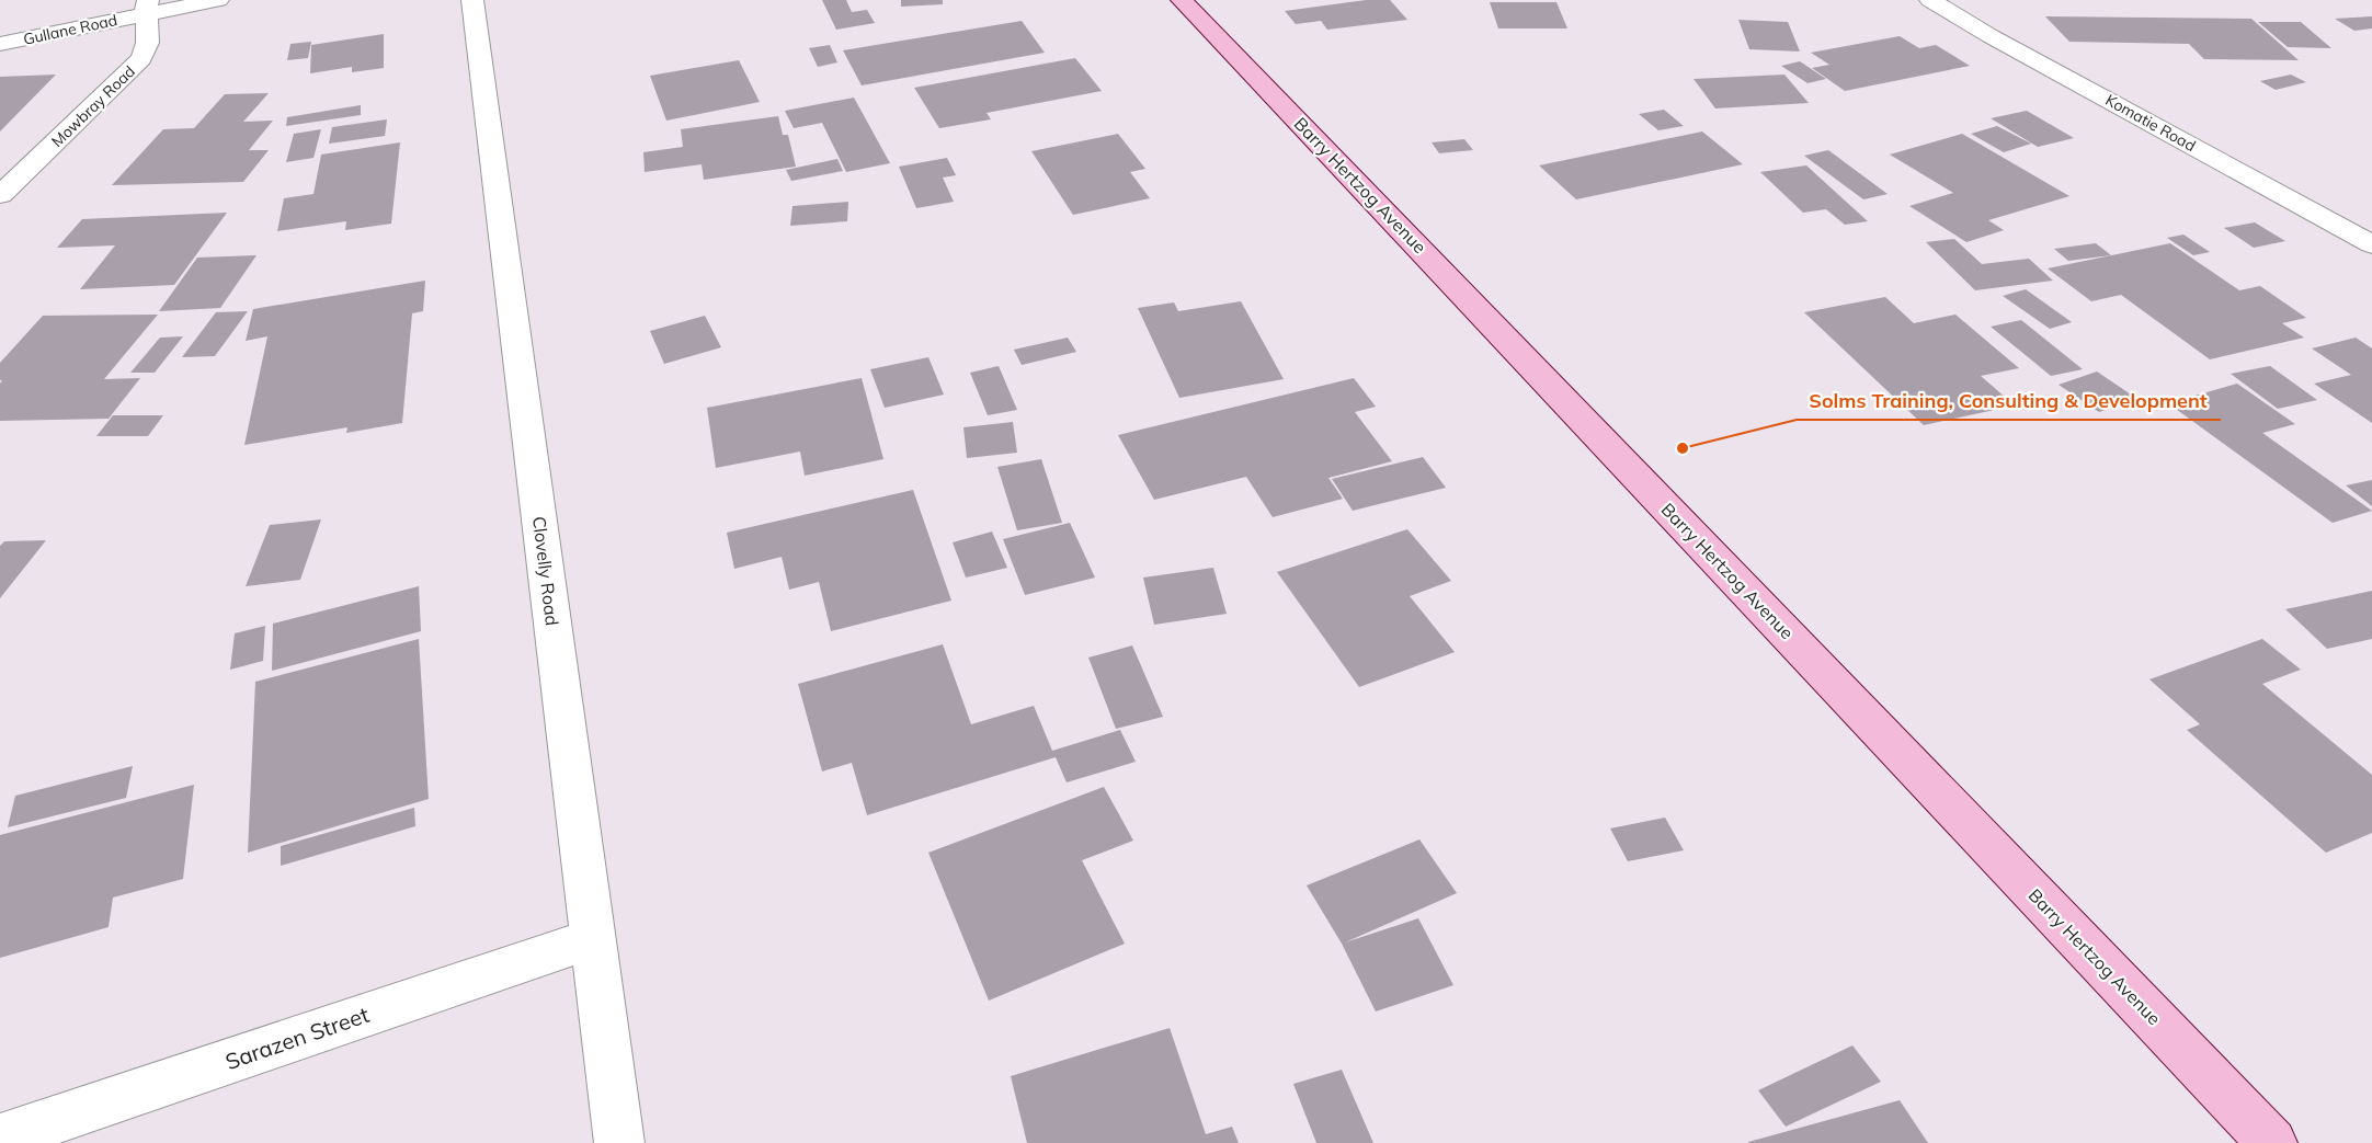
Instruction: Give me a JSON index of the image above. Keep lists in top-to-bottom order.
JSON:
{
  "streets": {
    "main road": ["Barry Hertzog Avenue"],
    "street": [
      "Gullane Road",
      "Mowbray Road",
      "Komatie Road",
      "Clovelly Road",
      "Sarazen Street"
    ]
  },
  "crossings": [
    ["Gullane Road", "Mowbray Road"],
    ["Clovelly Road", "Sarazen Street"]
  ],
  "places": ["Solms Training, Consulting & Development"]
}
